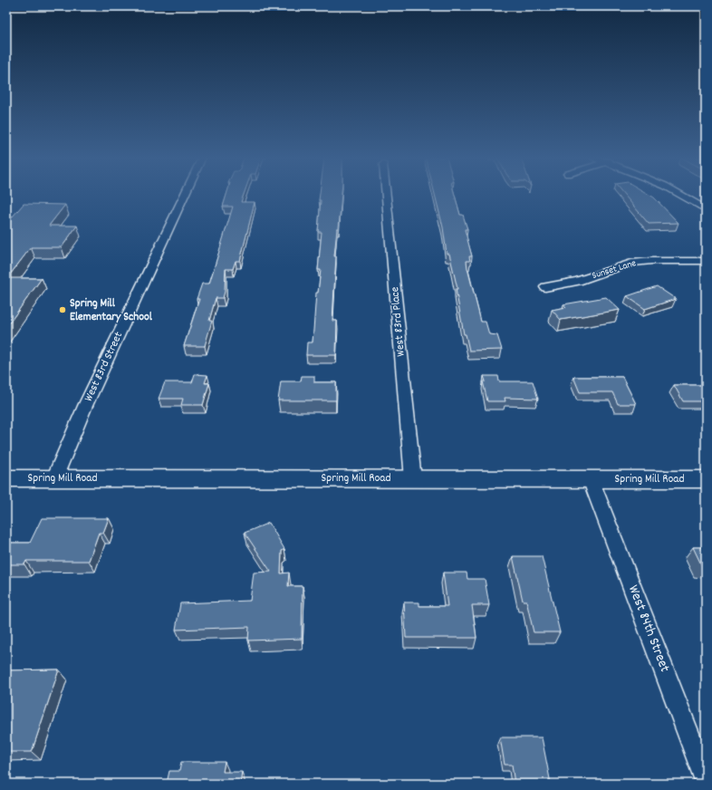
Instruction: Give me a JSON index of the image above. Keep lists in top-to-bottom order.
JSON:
{
  "streets": {
    "street": [
      "Sunset Lane",
      "West 83rd Place",
      "West 83rd Street",
      "Spring Mill Road",
      "West 84th Street"
    ]
  },
  "crossings": [
    ["West 83rd Place", "Spring Mill Road"],
    ["West 83rd Street", "Spring Mill Road"],
    ["Spring Mill Road", "West 84th Street"]
  ],
  "places": ["Spring Mill Elementary School"]
}
